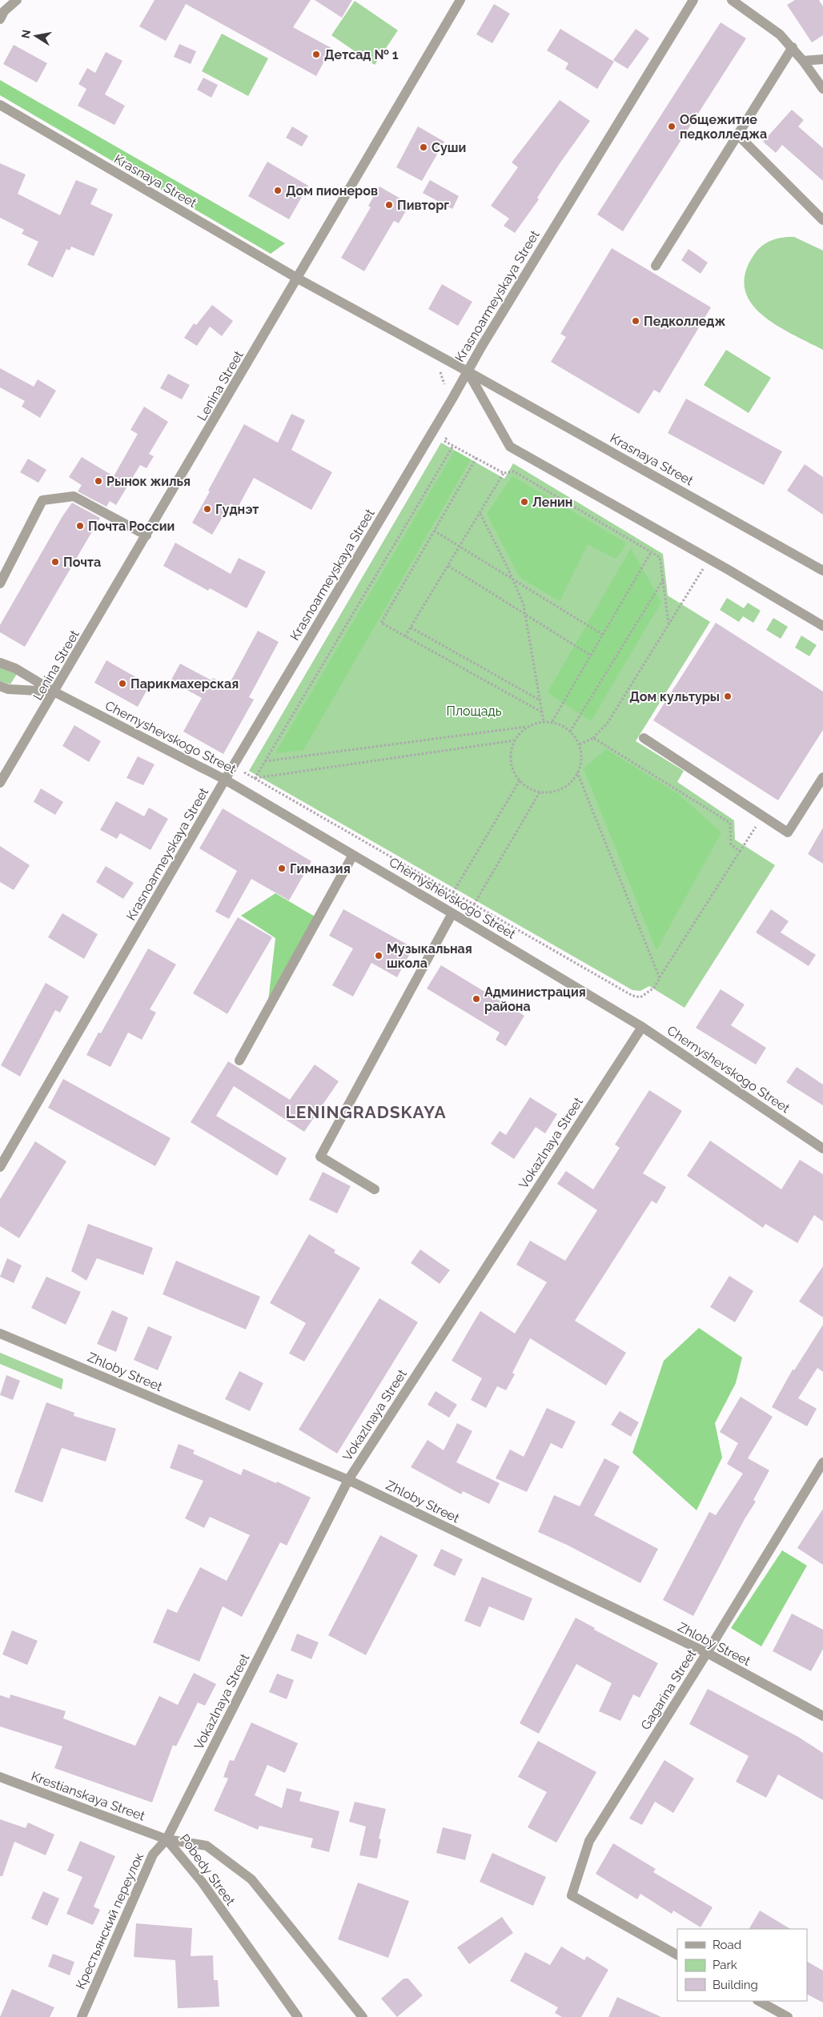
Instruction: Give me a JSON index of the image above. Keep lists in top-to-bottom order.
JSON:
{
  "streets": {
    "street": [
      "Krasnaya Street",
      "Krasnoarmeyskaya Street",
      "Lenina Street",
      "Chernyshevskogo Street",
      "Vokazlnaya Street",
      "Zhloby Street",
      "Gagarina Street",
      "Krestianskaya Street",
      "Pobedy Street",
      "Крестьянский переулок"
    ]
  },
  "crossings": [
    ["Krasnaya Street", "Krasnoarmeyskaya Street"],
    ["Krasnaya Street", "Lenina Street"],
    ["Krasnoarmeyskaya Street", "Chernyshevskogo Street"],
    ["Lenina Street", "Chernyshevskogo Street"],
    ["Chernyshevskogo Street", "Vokazlnaya Street"],
    ["Vokazlnaya Street", "Zhloby Street"],
    ["Vokazlnaya Street", "Krestianskaya Street"],
    ["Vokazlnaya Street", "Pobedy Street"],
    ["Vokazlnaya Street", "Крестьянский переулок"],
    ["Zhloby Street", "Gagarina Street"],
    ["Krestianskaya Street", "Pobedy Street"],
    ["Krestianskaya Street", "Крестьянский переулок"],
    ["Pobedy Street", "Крестьянский переулок"]
  ],
  "districts": ["LENINGRADSKAYA"],
  "parks": ["Площадь"],
  "places": [
    "Детсад № 1",
    "Общежитие педколледжа",
    "Суши",
    "Дом пионеров",
    "Пивторг",
    "Педколледж",
    "Рынок жилья",
    "Ленин",
    "Гуднэт",
    "Почта России",
    "Почта",
    "Парикмахерская",
    "Дом культуры",
    "Гимназия",
    "Музыкальная школа",
    "Администрация района"
  ],
  "legend": ["Road", "Park", "Building"],
  "north": "left"
}
